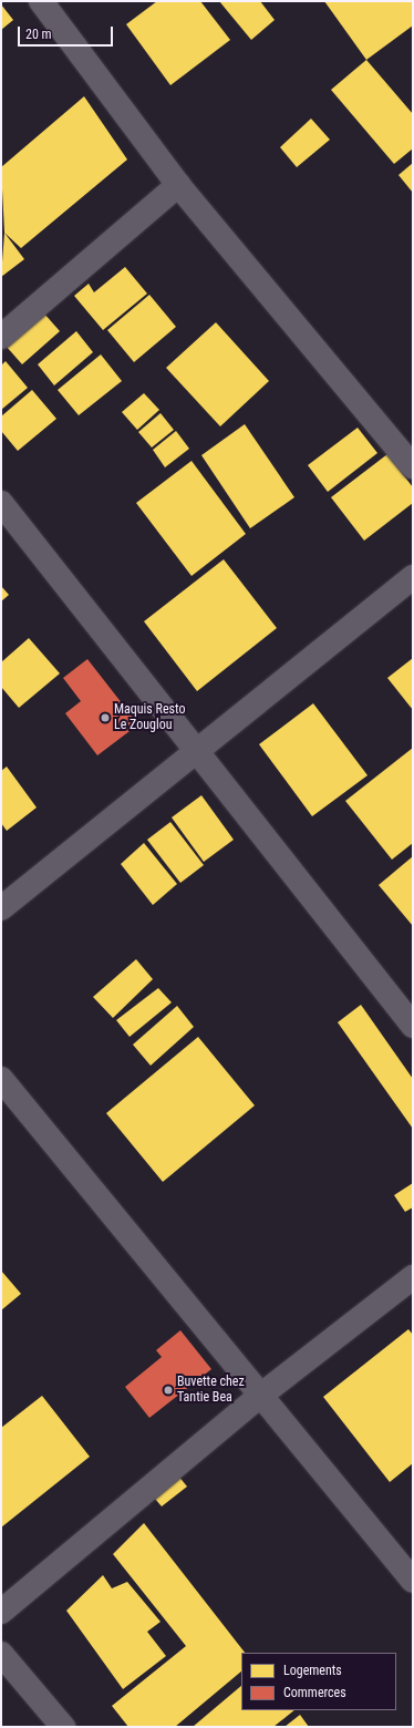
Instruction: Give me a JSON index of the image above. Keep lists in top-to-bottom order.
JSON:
{
  "places": ["Maquis Resto Le Zouglou", "Buvette chez Tantie Bea"],
  "legend": ["Logements", "Commerces"],
  "scale_bar": "20 m"
}
